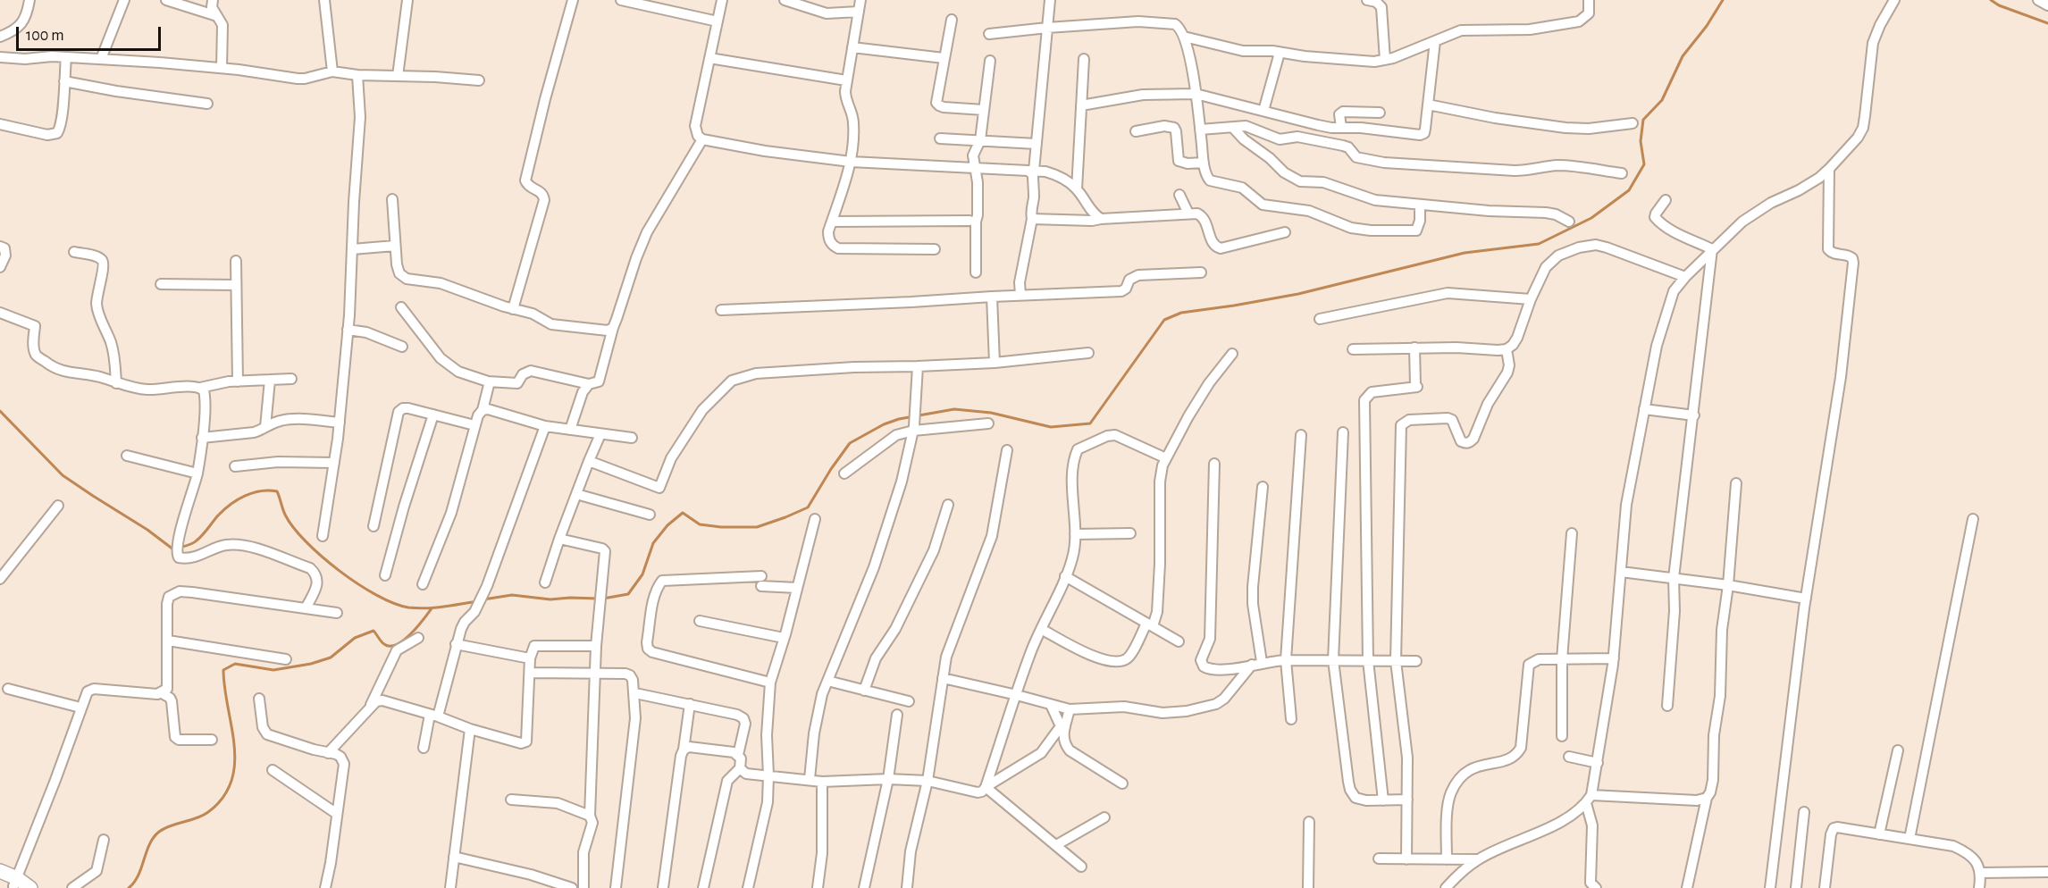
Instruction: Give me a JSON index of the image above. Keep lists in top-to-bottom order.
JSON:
{
  "scale_bar": "100 m"
}
